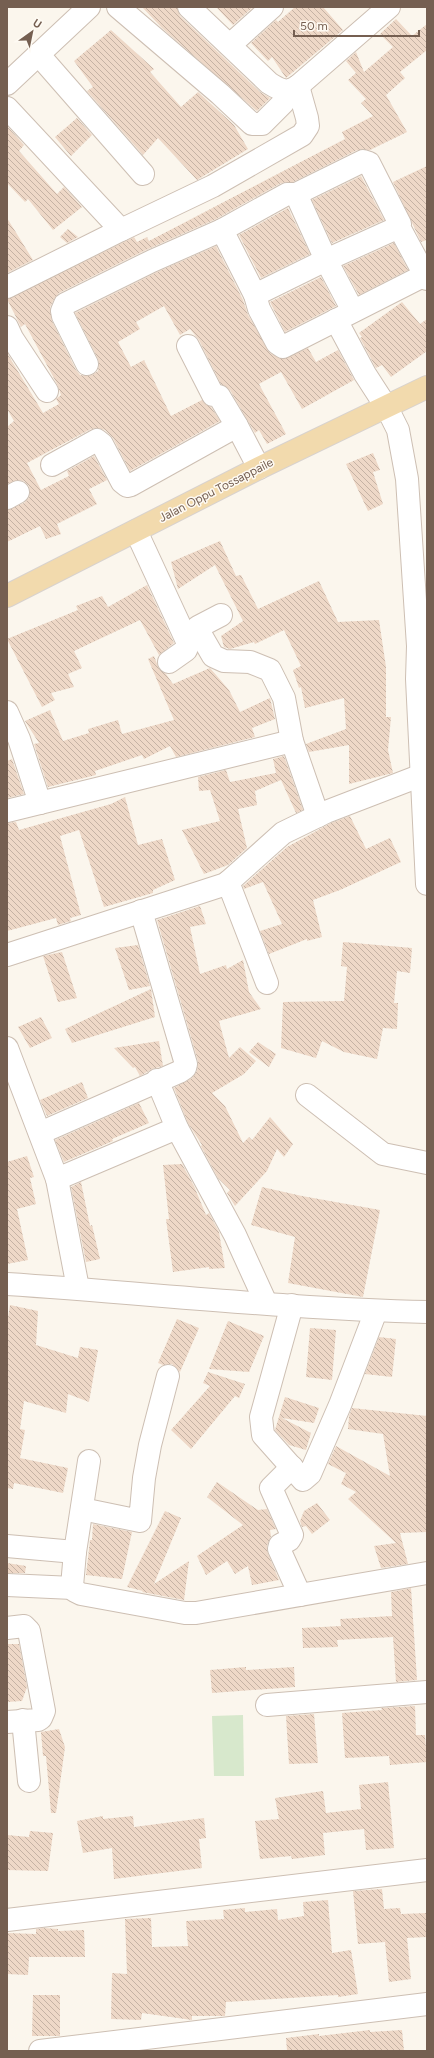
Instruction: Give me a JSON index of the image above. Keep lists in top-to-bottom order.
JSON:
{
  "streets": {
    "main road": ["Jalan Oppu Tossappaile"]
  },
  "scale_bar": "50 m",
  "north": "top right"
}
